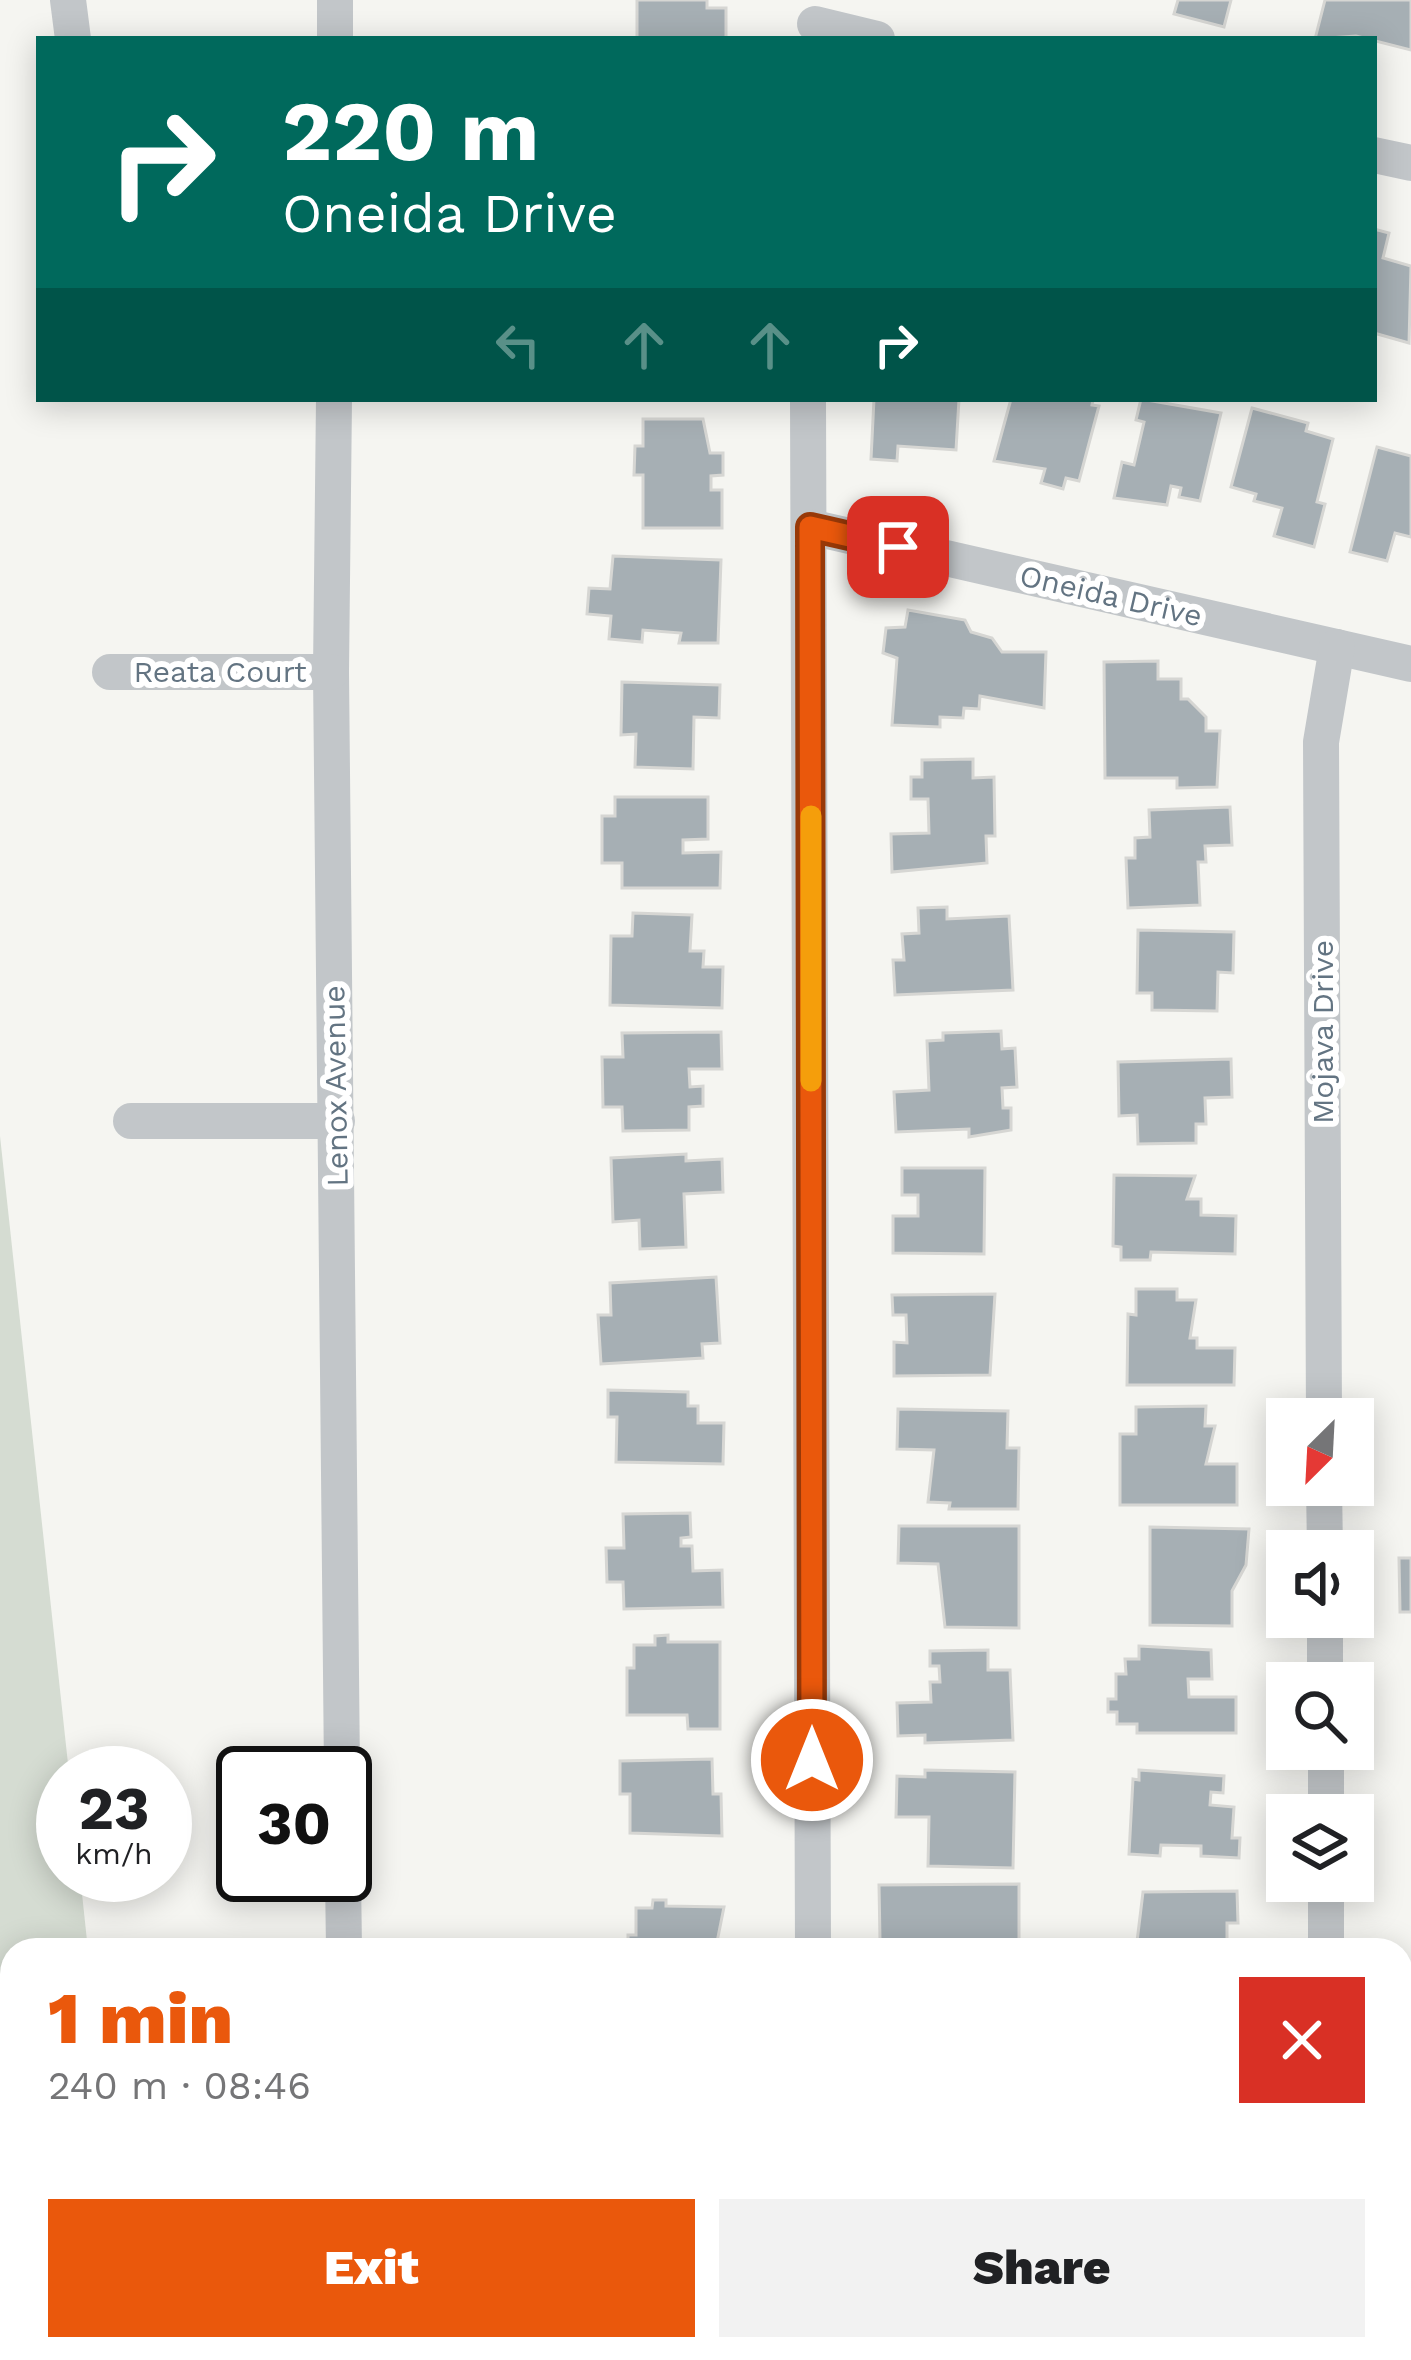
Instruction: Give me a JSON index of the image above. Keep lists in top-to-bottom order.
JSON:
{
  "streets": {
    "street": [
      "Oneida Drive",
      "Reata Court",
      "Mojava Drive",
      "Lenox Avenue"
    ]
  },
  "crossings": [
    ["Oneida Drive", "Mojava Drive"],
    ["Reata Court", "Lenox Avenue"]
  ],
  "north": "bottom left",
  "page": {
    "turn": ["220 m", "Oneida Drive"],
    "speed": "23 km/h",
    "limit": "30",
    "heading": ["1 min", "240 m · 08:46"],
    "buttons": ["Exit", "Share"]
  }
}
